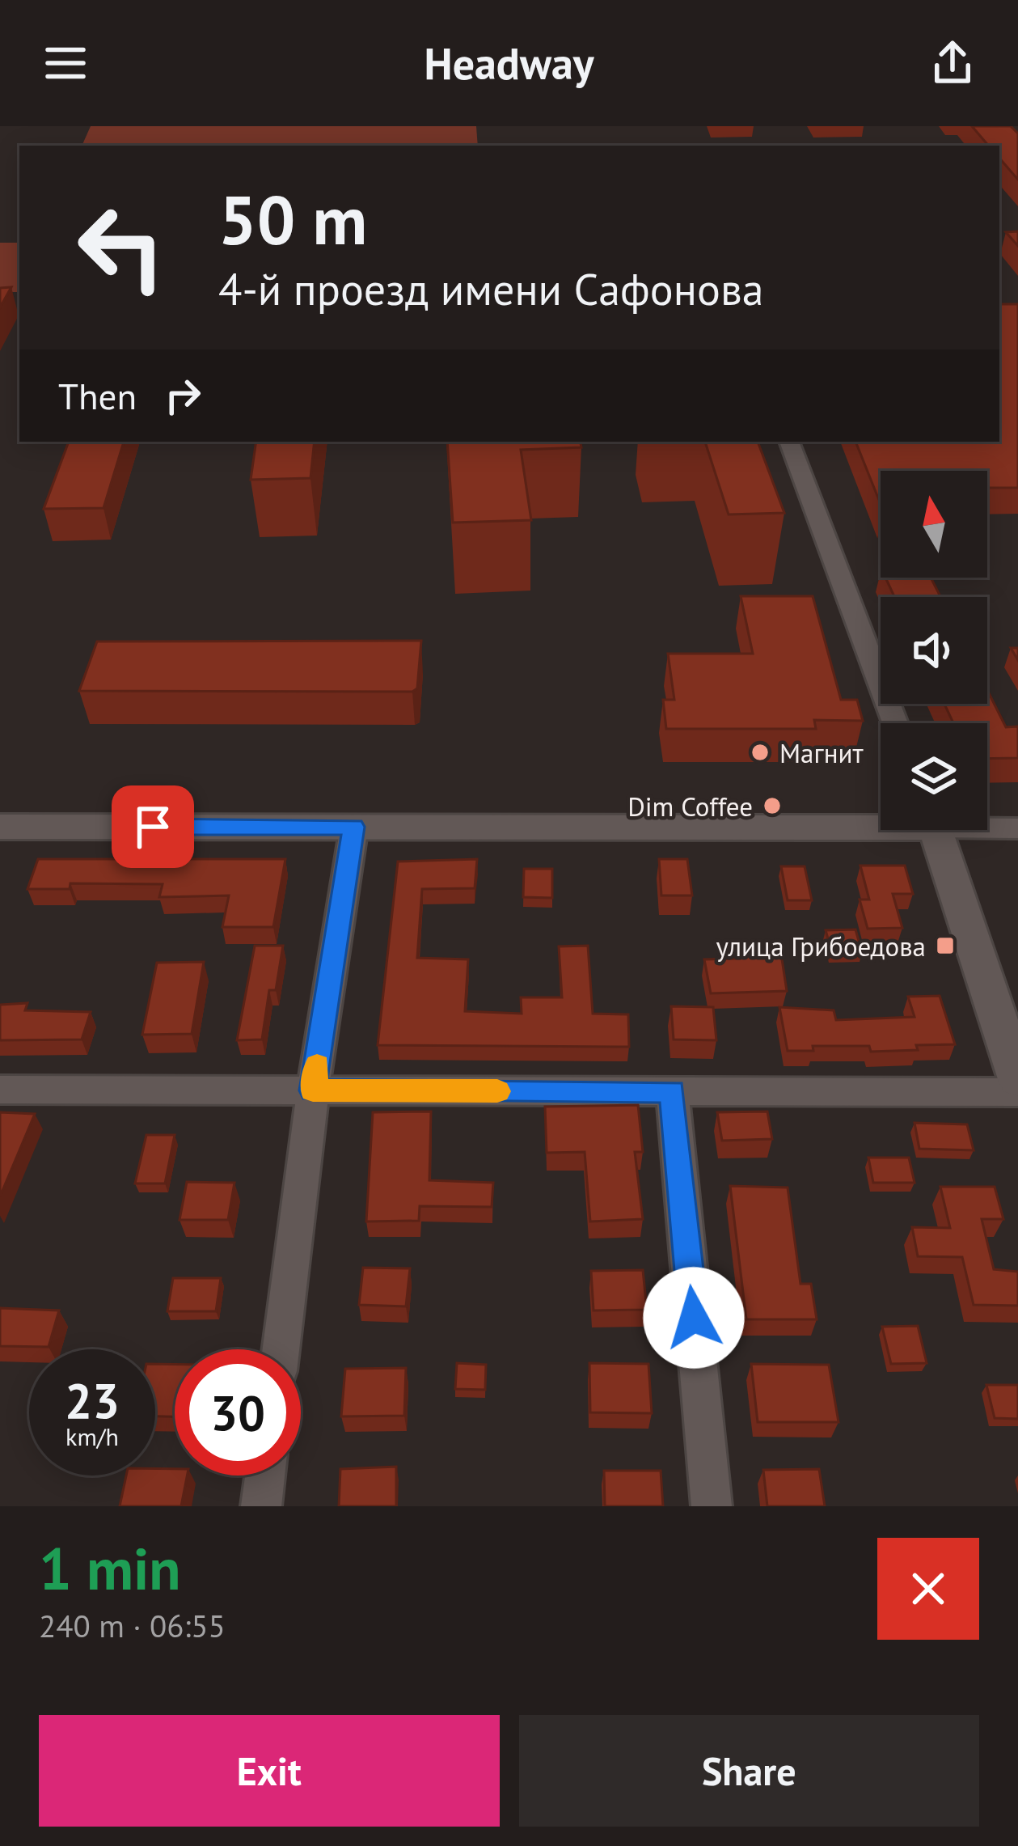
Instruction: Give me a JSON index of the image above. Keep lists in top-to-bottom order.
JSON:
{
  "places": {
    "other": ["Магнит", "Dim Coffee"],
    "transit": ["улица Грибоедова"]
  },
  "north": "top",
  "page": {
    "header": "Headway",
    "turn": ["50 m", "4-й проезд имени Сафонова"],
    "then": "Then",
    "speed": "23 km/h",
    "limit": "30",
    "heading": ["1 min", "240 m · 06:55"],
    "buttons": ["Exit", "Share"]
  }
}
